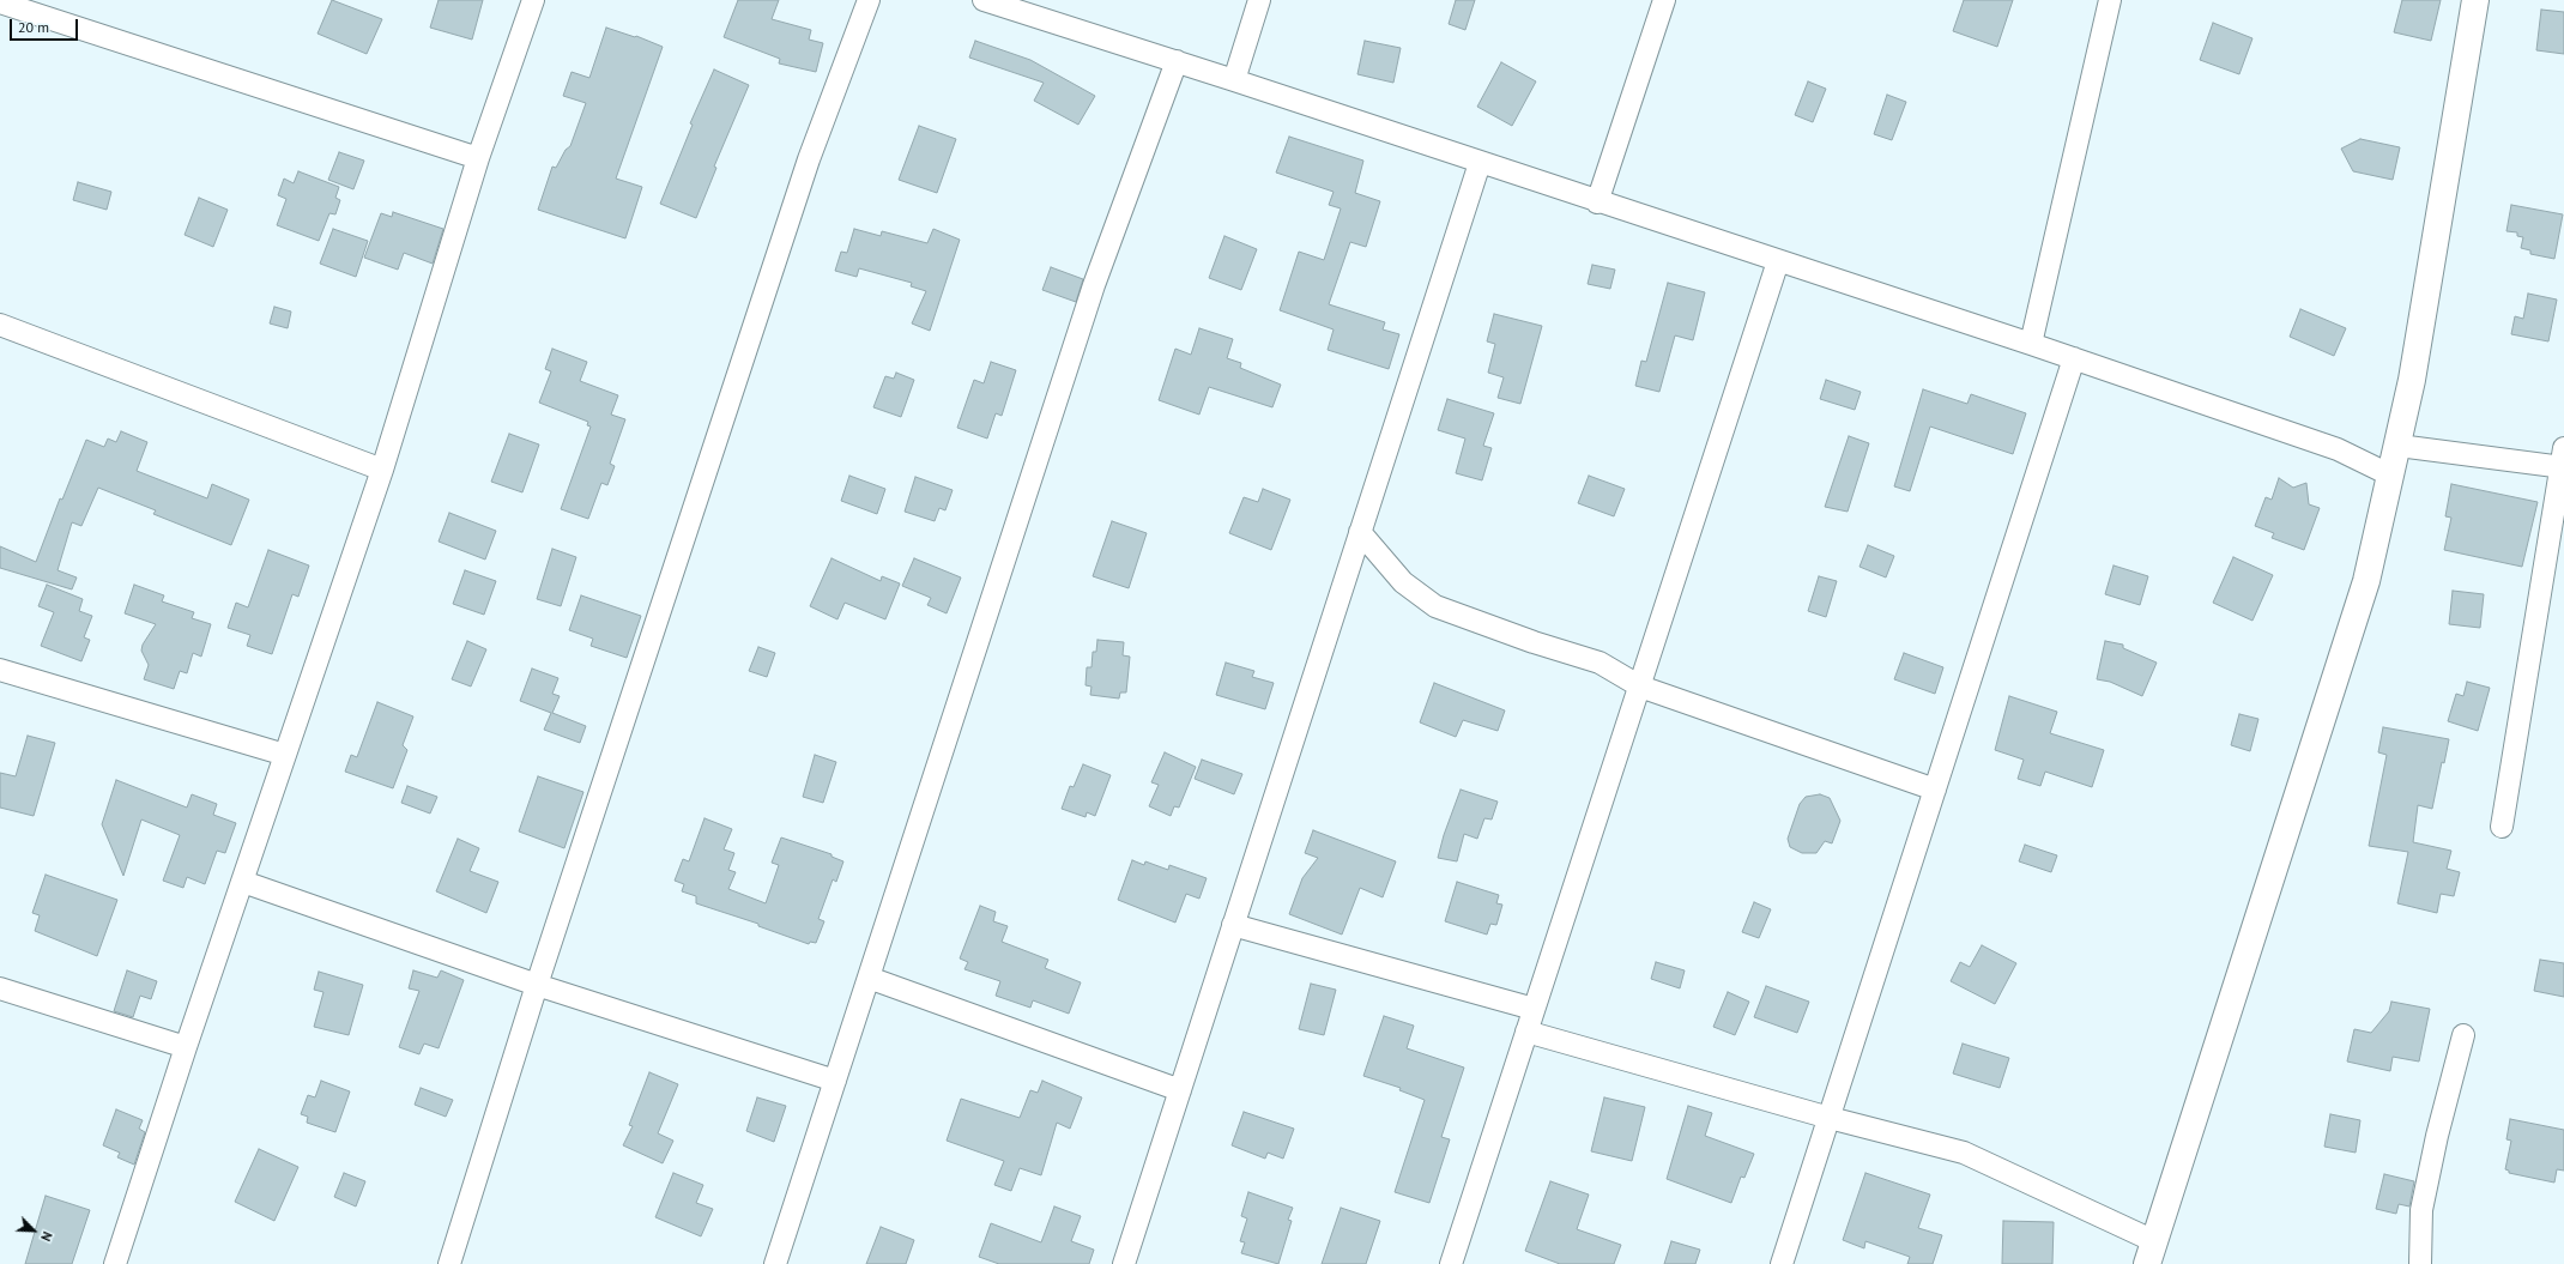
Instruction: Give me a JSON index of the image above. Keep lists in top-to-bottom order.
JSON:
{
  "scale_bar": "20 m",
  "north": "bottom right"
}
